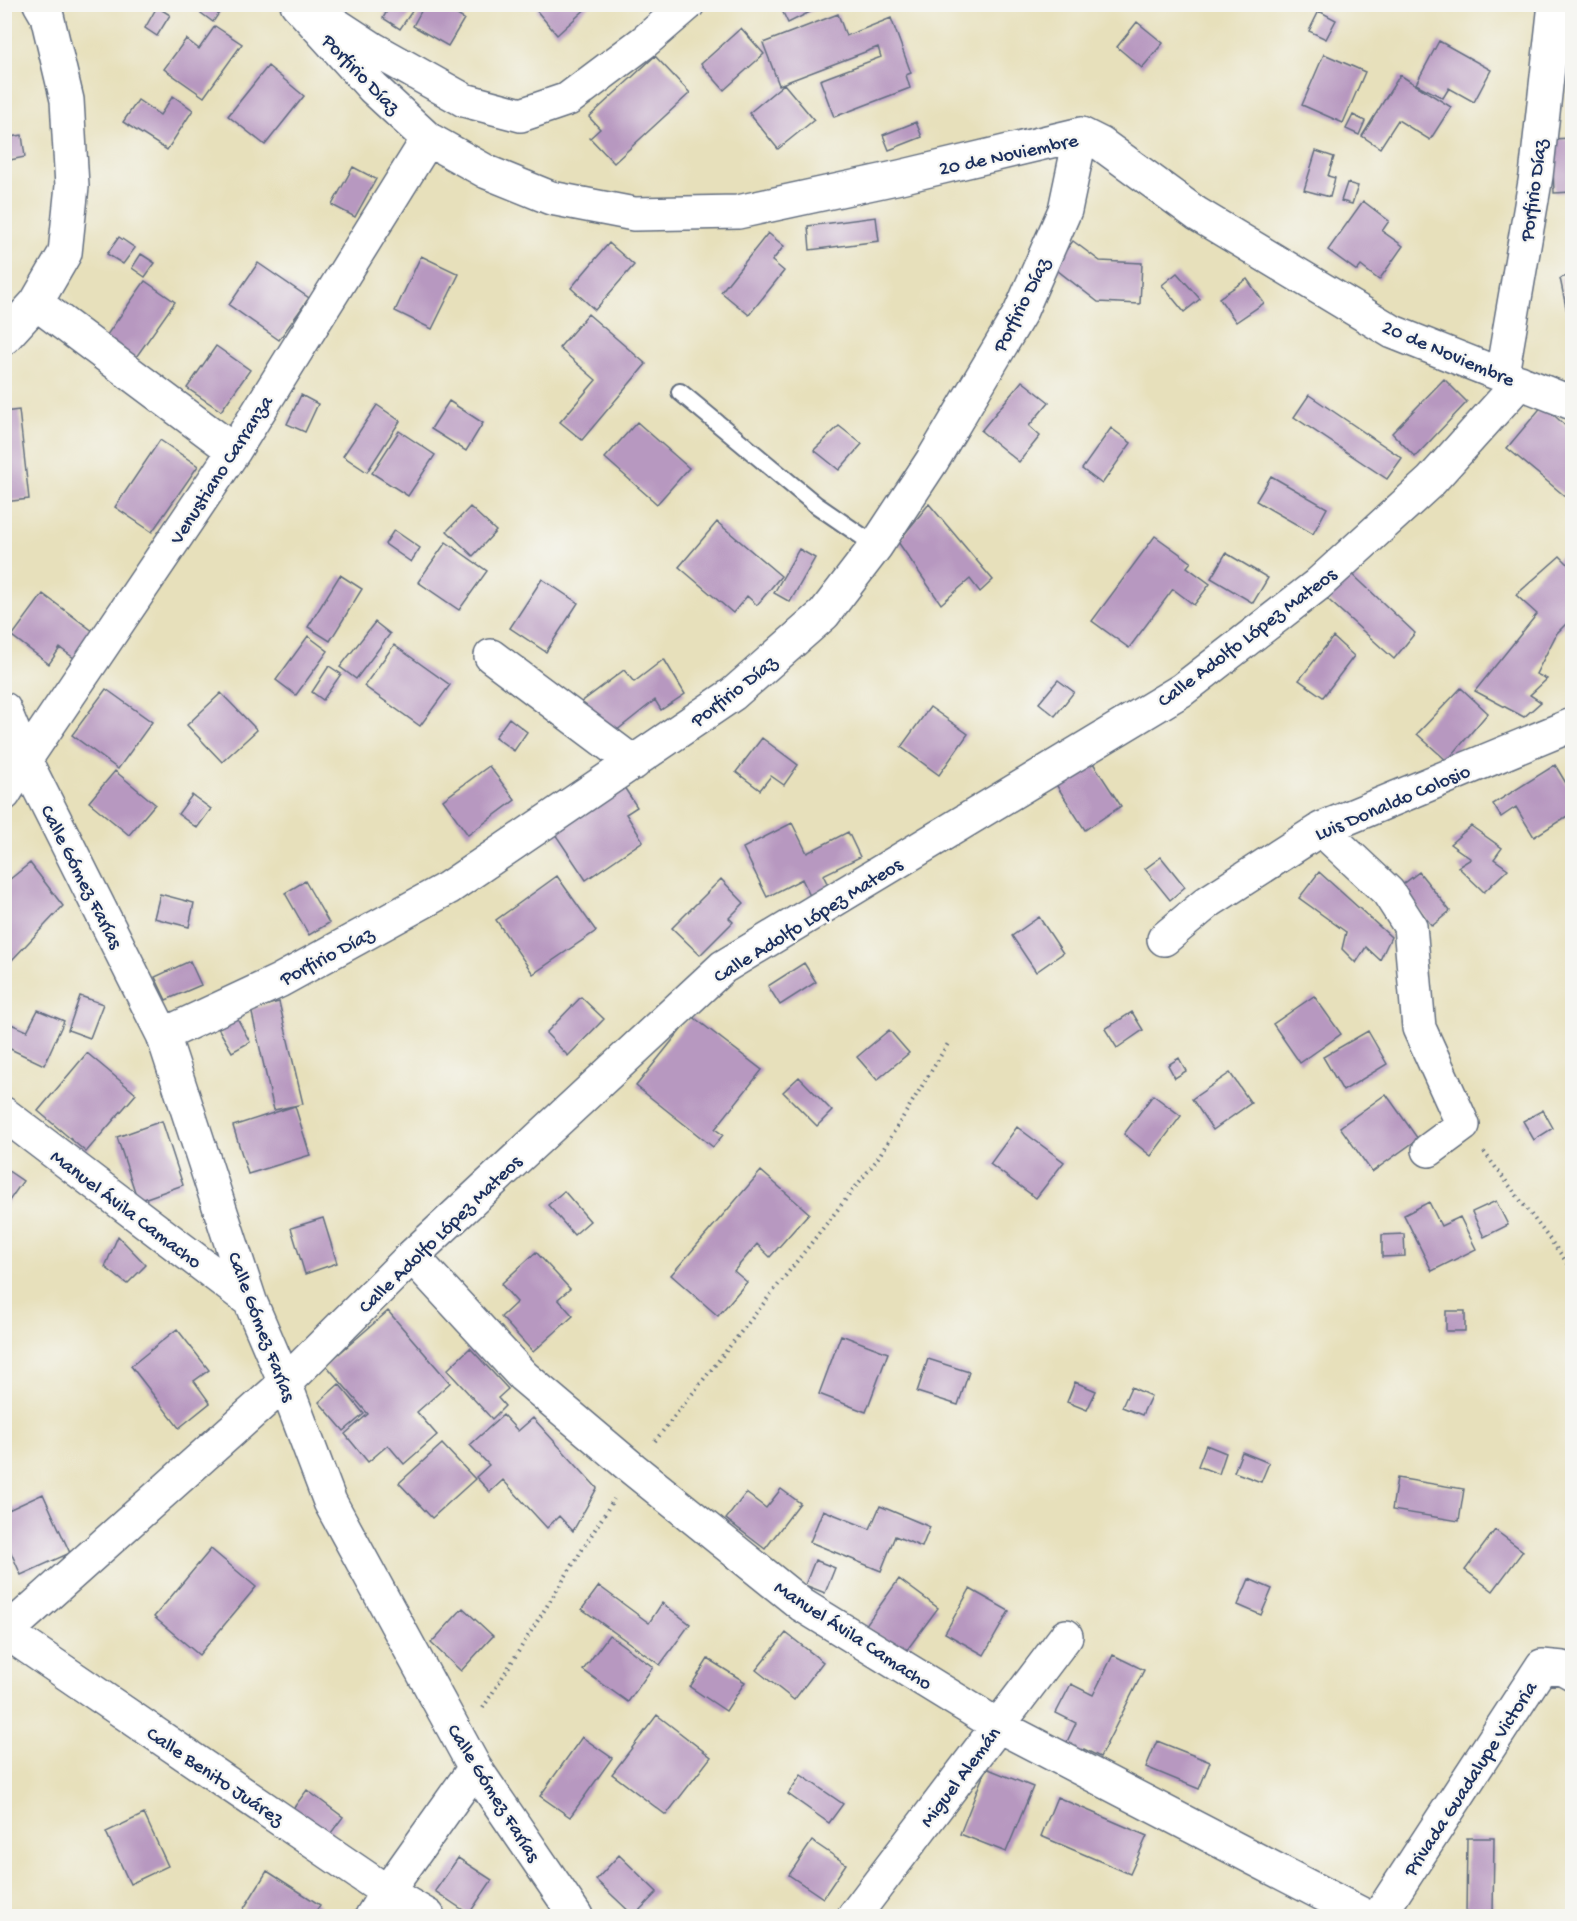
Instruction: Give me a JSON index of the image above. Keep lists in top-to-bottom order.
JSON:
{
  "streets": {
    "street": [
      "Porfirio Díaz",
      "20 de Noviembre",
      "Venustiano Carranza",
      "Calle Adolfo López Mateos",
      "Luis Donaldo Colosio",
      "Calle Gómez Farías",
      "Manuel Ávila Camacho",
      "Calle Benito Juárez",
      "Miguel Alemán",
      "Privada Guadalupe Victoria"
    ]
  },
  "crossings": [
    ["Porfirio Díaz", "20 de Noviembre"],
    ["Porfirio Díaz", "Venustiano Carranza"],
    ["Porfirio Díaz", "Calle Adolfo López Mateos"],
    ["Porfirio Díaz", "Calle Gómez Farías"],
    ["20 de Noviembre", "Venustiano Carranza"],
    ["20 de Noviembre", "Calle Adolfo López Mateos"],
    ["Venustiano Carranza", "Calle Gómez Farías"],
    ["Calle Adolfo López Mateos", "Calle Gómez Farías"],
    ["Calle Adolfo López Mateos", "Manuel Ávila Camacho"],
    ["Calle Adolfo López Mateos", "Calle Benito Juárez"],
    ["Calle Gómez Farías", "Manuel Ávila Camacho"],
    ["Manuel Ávila Camacho", "Miguel Alemán"]
  ]
}
